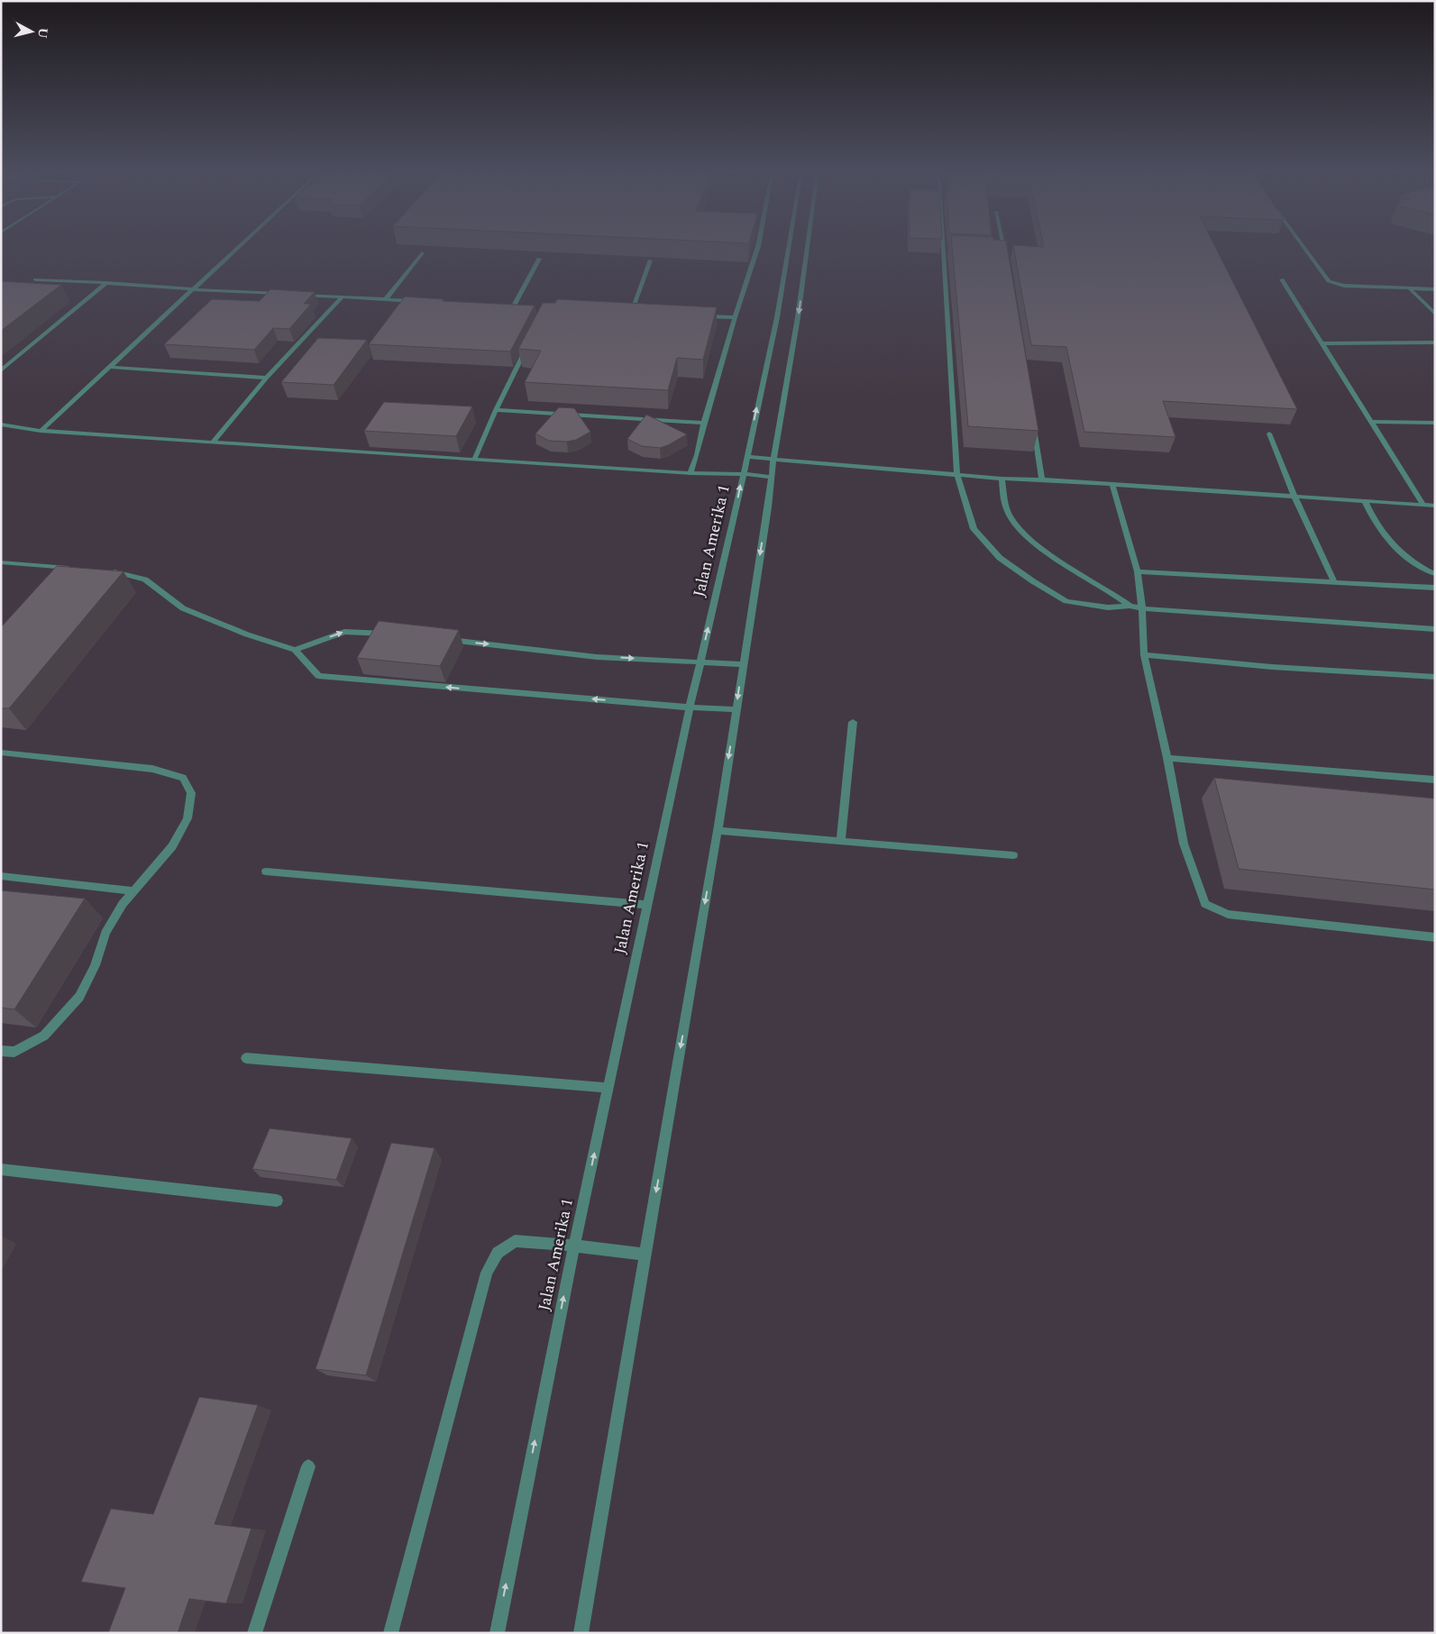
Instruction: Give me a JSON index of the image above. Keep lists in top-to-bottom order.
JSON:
{
  "streets": {
    "lane": ["Jalan Amerika 1"]
  },
  "north": "right"
}
